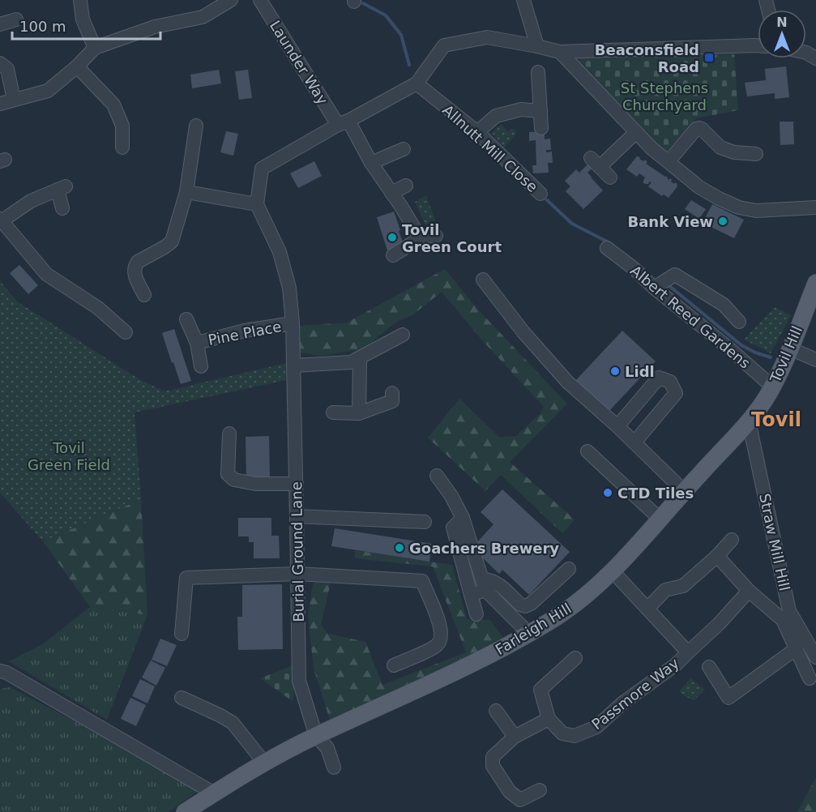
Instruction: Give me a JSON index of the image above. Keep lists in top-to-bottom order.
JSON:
{
  "streets": {
    "main road": ["Tovil Hill", "Farleigh Hill"],
    "street": [
      "Launder Way",
      "Allnutt Mill Close",
      "Albert Reed Gardens",
      "Pine Place",
      "Straw Mill Hill",
      "Burial Ground Lane",
      "Passmore Way"
    ]
  },
  "crossings": [
    ["Albert Reed Gardens", "Tovil Hill"],
    ["Pine Place", "Burial Ground Lane"],
    ["Tovil Hill", "Straw Mill Hill"],
    ["Tovil Hill", "Farleigh Hill"],
    ["Straw Mill Hill", "Farleigh Hill"],
    ["Burial Ground Lane", "Farleigh Hill"],
    ["Farleigh Hill", "Passmore Way"]
  ],
  "districts": ["Tovil"],
  "parks": ["St Stephens Churchyard", "Tovil Green Field"],
  "places": {
    "transit": ["Beaconsfield Road"],
    "other": [
      "Bank View",
      "Tovil Green Court",
      "Lidl",
      "CTD Tiles",
      "Goachers Brewery"
    ]
  },
  "scale_bar": "100 m",
  "north": "top"
}
